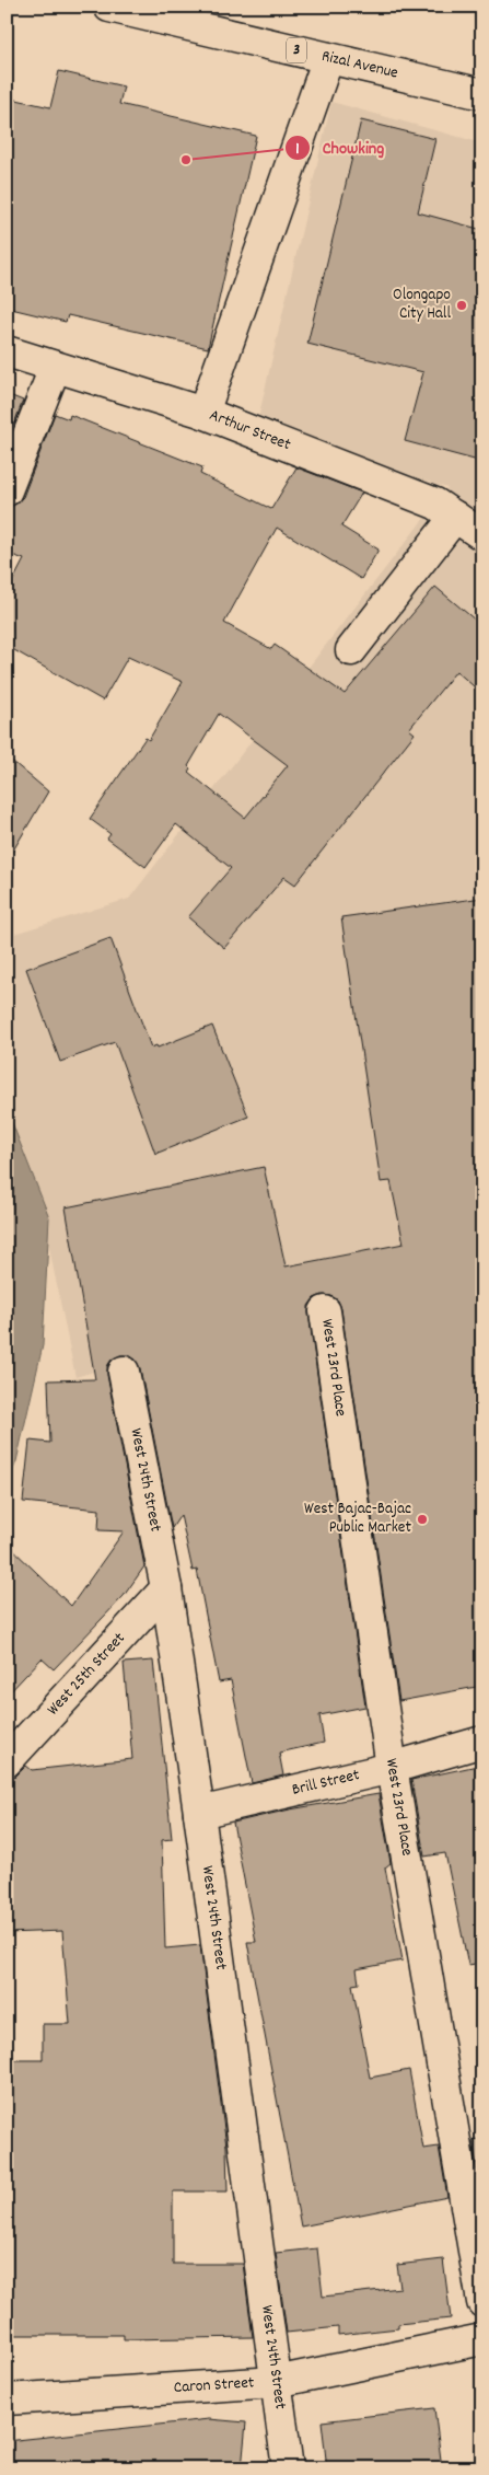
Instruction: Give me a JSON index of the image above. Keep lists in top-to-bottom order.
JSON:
{
  "streets": {
    "main road": [
      "3",
      "Rizal Avenue",
      "Arthur Street",
      "West 23rd Place",
      "West 24th Street",
      "West 25th Street",
      "Brill Street",
      "Caron Street"
    ]
  },
  "crossings": [
    ["West 23rd Place", "Brill Street"],
    ["West 24th Street", "West 25th Street"],
    ["West 24th Street", "Brill Street"],
    ["West 24th Street", "Caron Street"]
  ],
  "places": ["Chowking", "Olongapo City Hall", "West Bajac-Bajac Public Market"]
}
